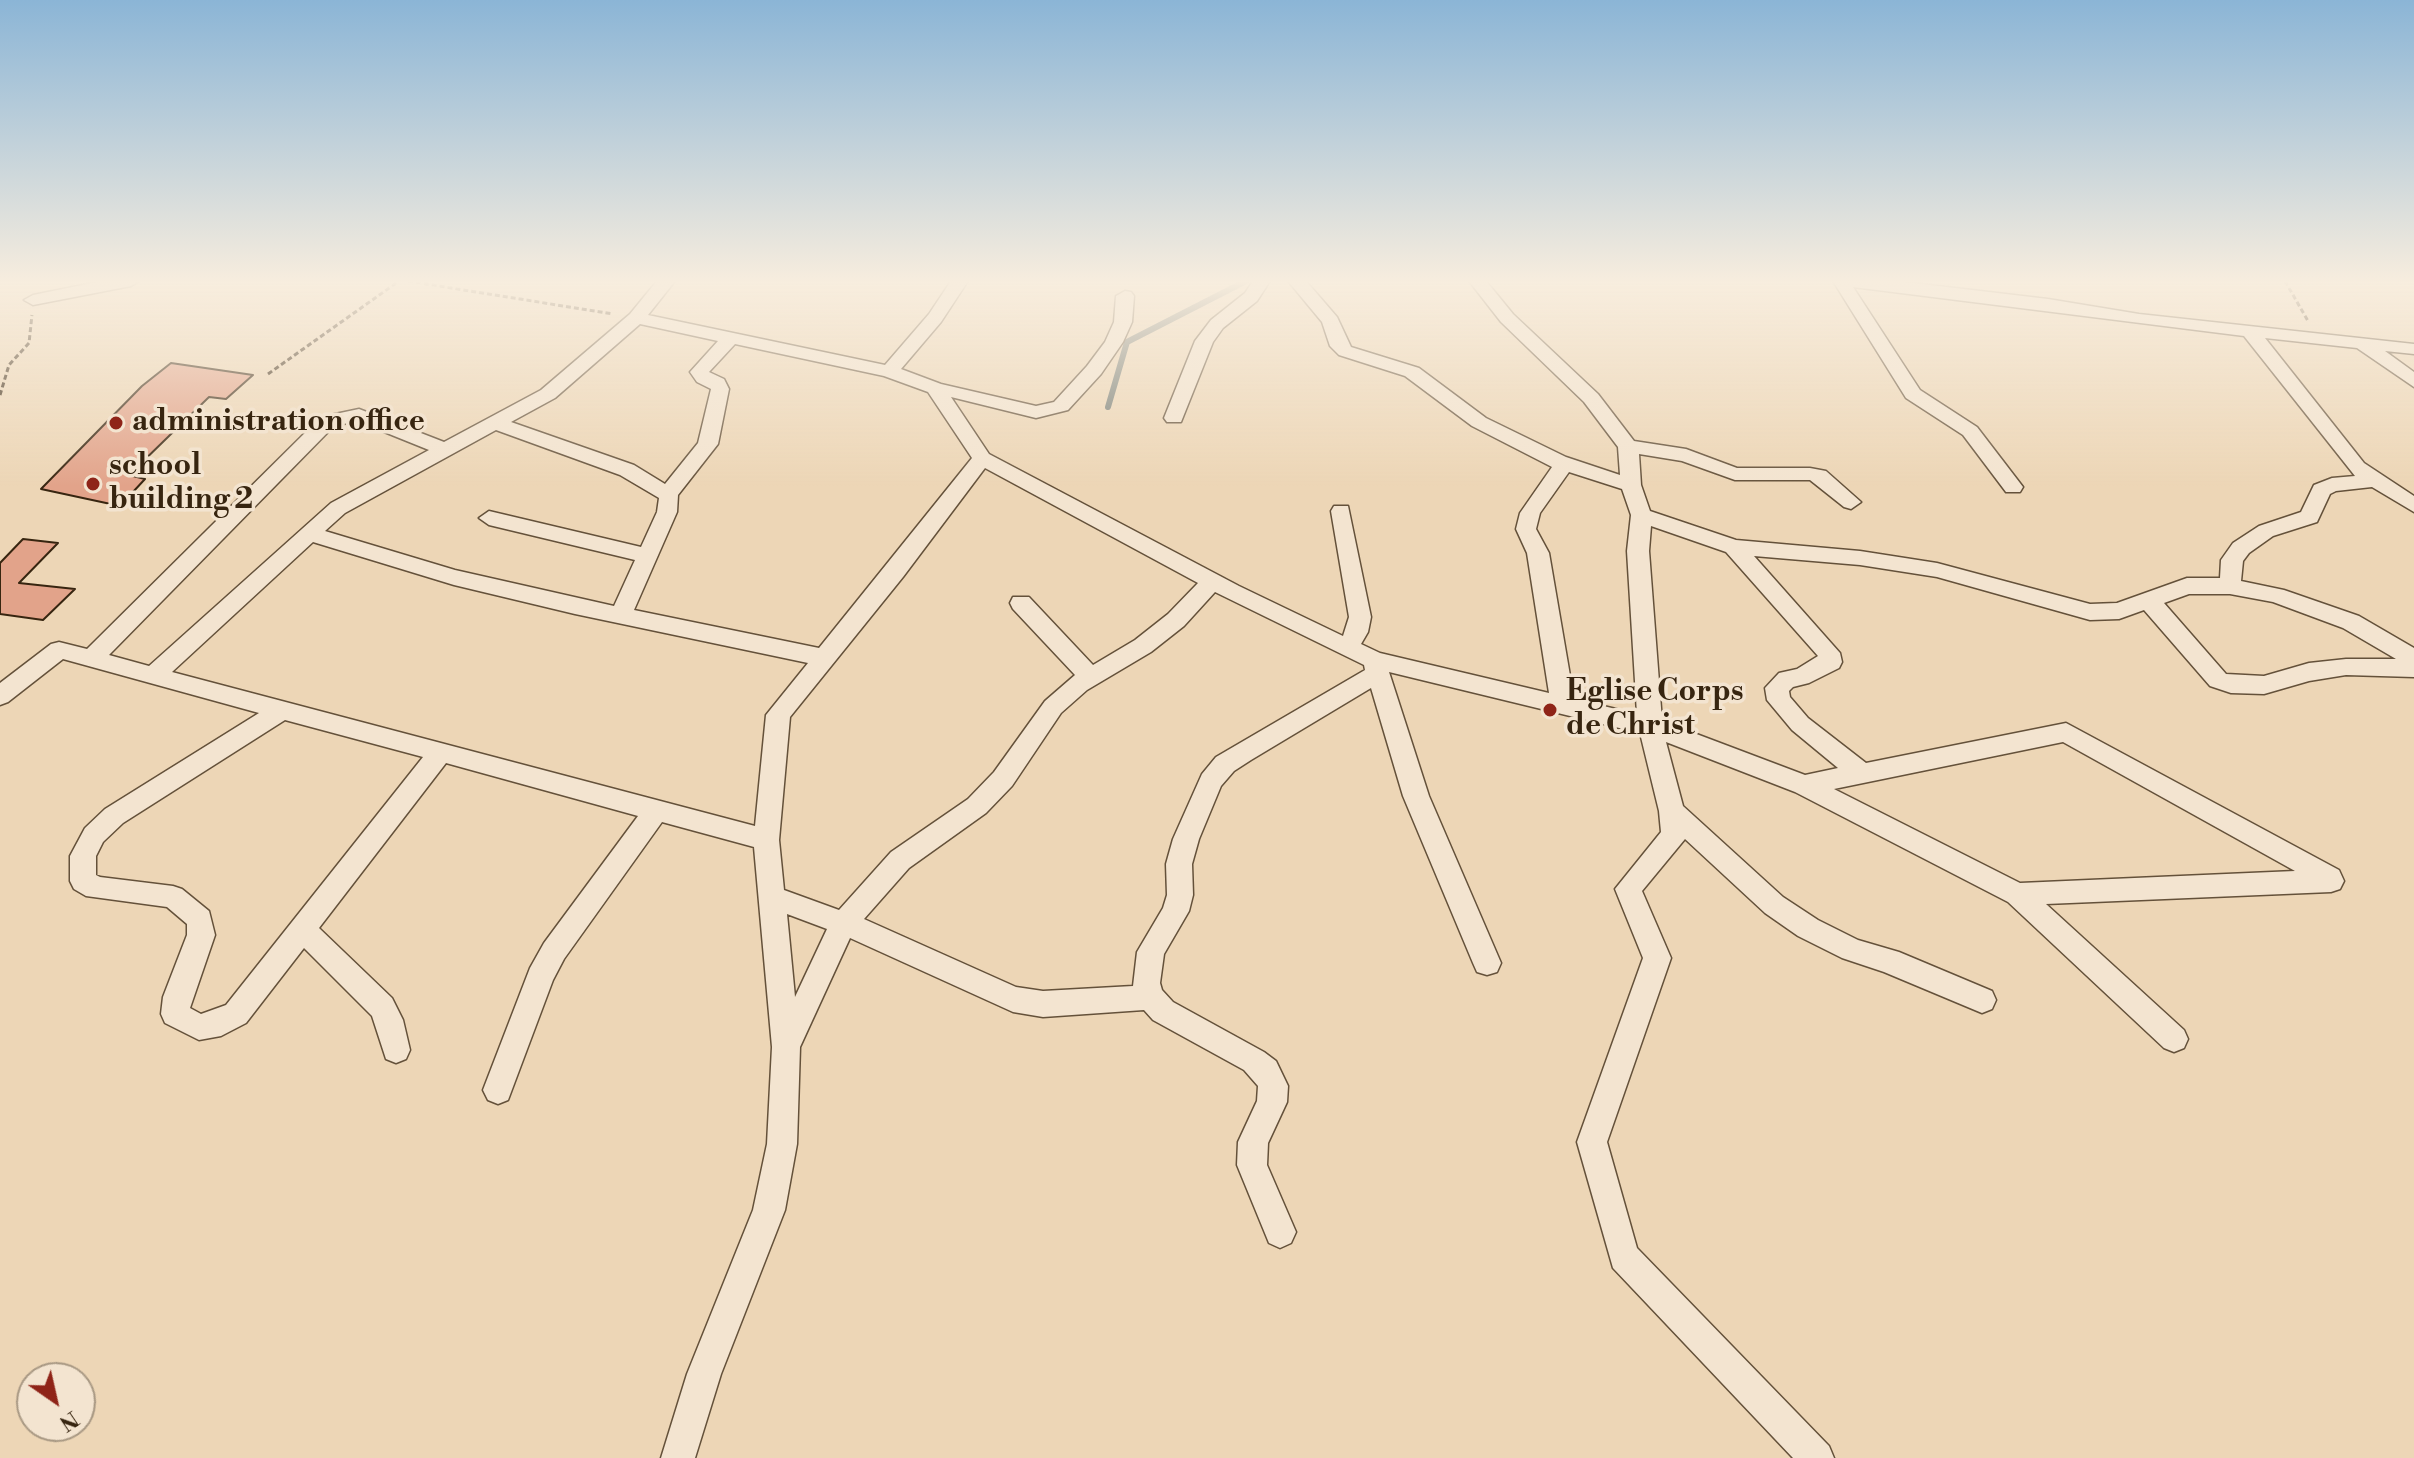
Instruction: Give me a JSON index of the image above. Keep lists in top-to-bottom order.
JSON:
{
  "places": ["administration office", "school building 2", "Eglise Corps de Christ"],
  "north": "bottom right"
}
